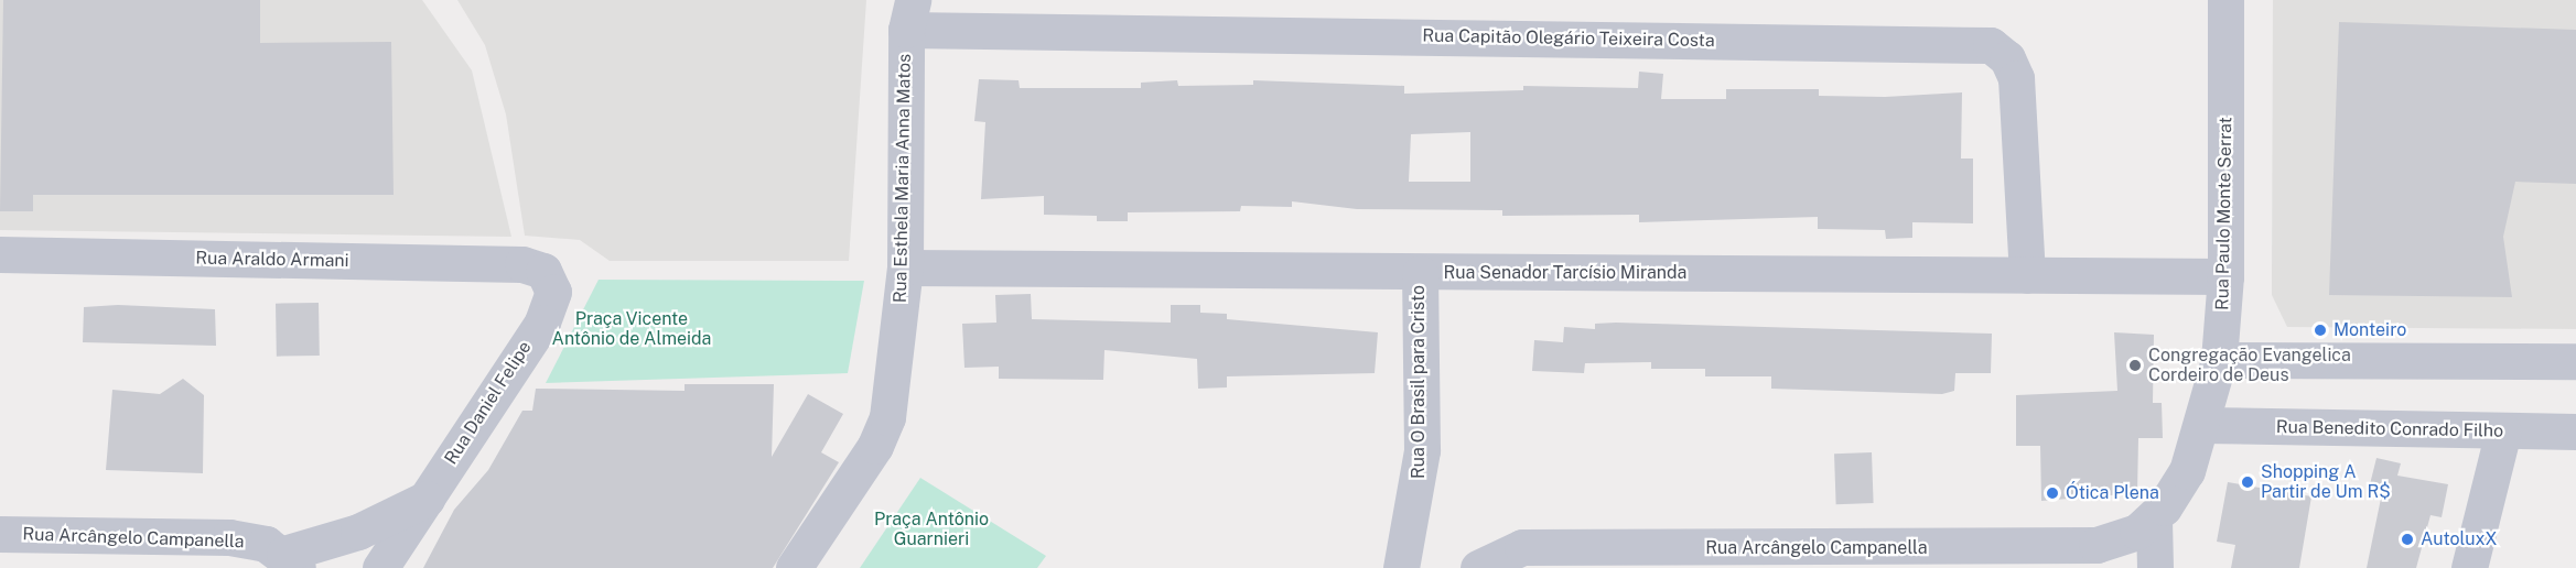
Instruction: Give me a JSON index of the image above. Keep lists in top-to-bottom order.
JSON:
{
  "streets": {
    "street": [
      "Rua Capitão Olegário Teixeira Costa",
      "Rua Esthela Maria Anna Matos",
      "Rua Paulo Monte Serrat",
      "Rua Araldo Armani",
      "Rua Senador Tarcísio Miranda",
      "Rua O Brasil para Cristo",
      "Rua Daniel Felipe",
      "Rua Benedito Conrado Filho",
      "Rua Arcângelo Campanella"
    ]
  },
  "crossings": [
    ["Rua Capitão Olegário Teixeira Costa", "Rua Esthela Maria Anna Matos"],
    ["Rua Capitão Olegário Teixeira Costa", "Rua Senador Tarcísio Miranda"],
    ["Rua Esthela Maria Anna Matos", "Rua Senador Tarcísio Miranda"],
    ["Rua Paulo Monte Serrat", "Rua Senador Tarcísio Miranda"],
    ["Rua Paulo Monte Serrat", "Rua Benedito Conrado Filho"],
    ["Rua Paulo Monte Serrat", "Rua Arcângelo Campanella"],
    ["Rua Araldo Armani", "Rua Daniel Felipe"],
    ["Rua Senador Tarcísio Miranda", "Rua O Brasil para Cristo"]
  ],
  "parks": ["Praça Vicente Antônio de Almeida", "Praça Antônio Guarnieri"],
  "places": [
    "Monteiro",
    "Congregação Evangelica Cordeiro de Deus",
    "Shopping A Partir de Um R$",
    "Ótica Plena",
    "AutoluxX"
  ]
}
